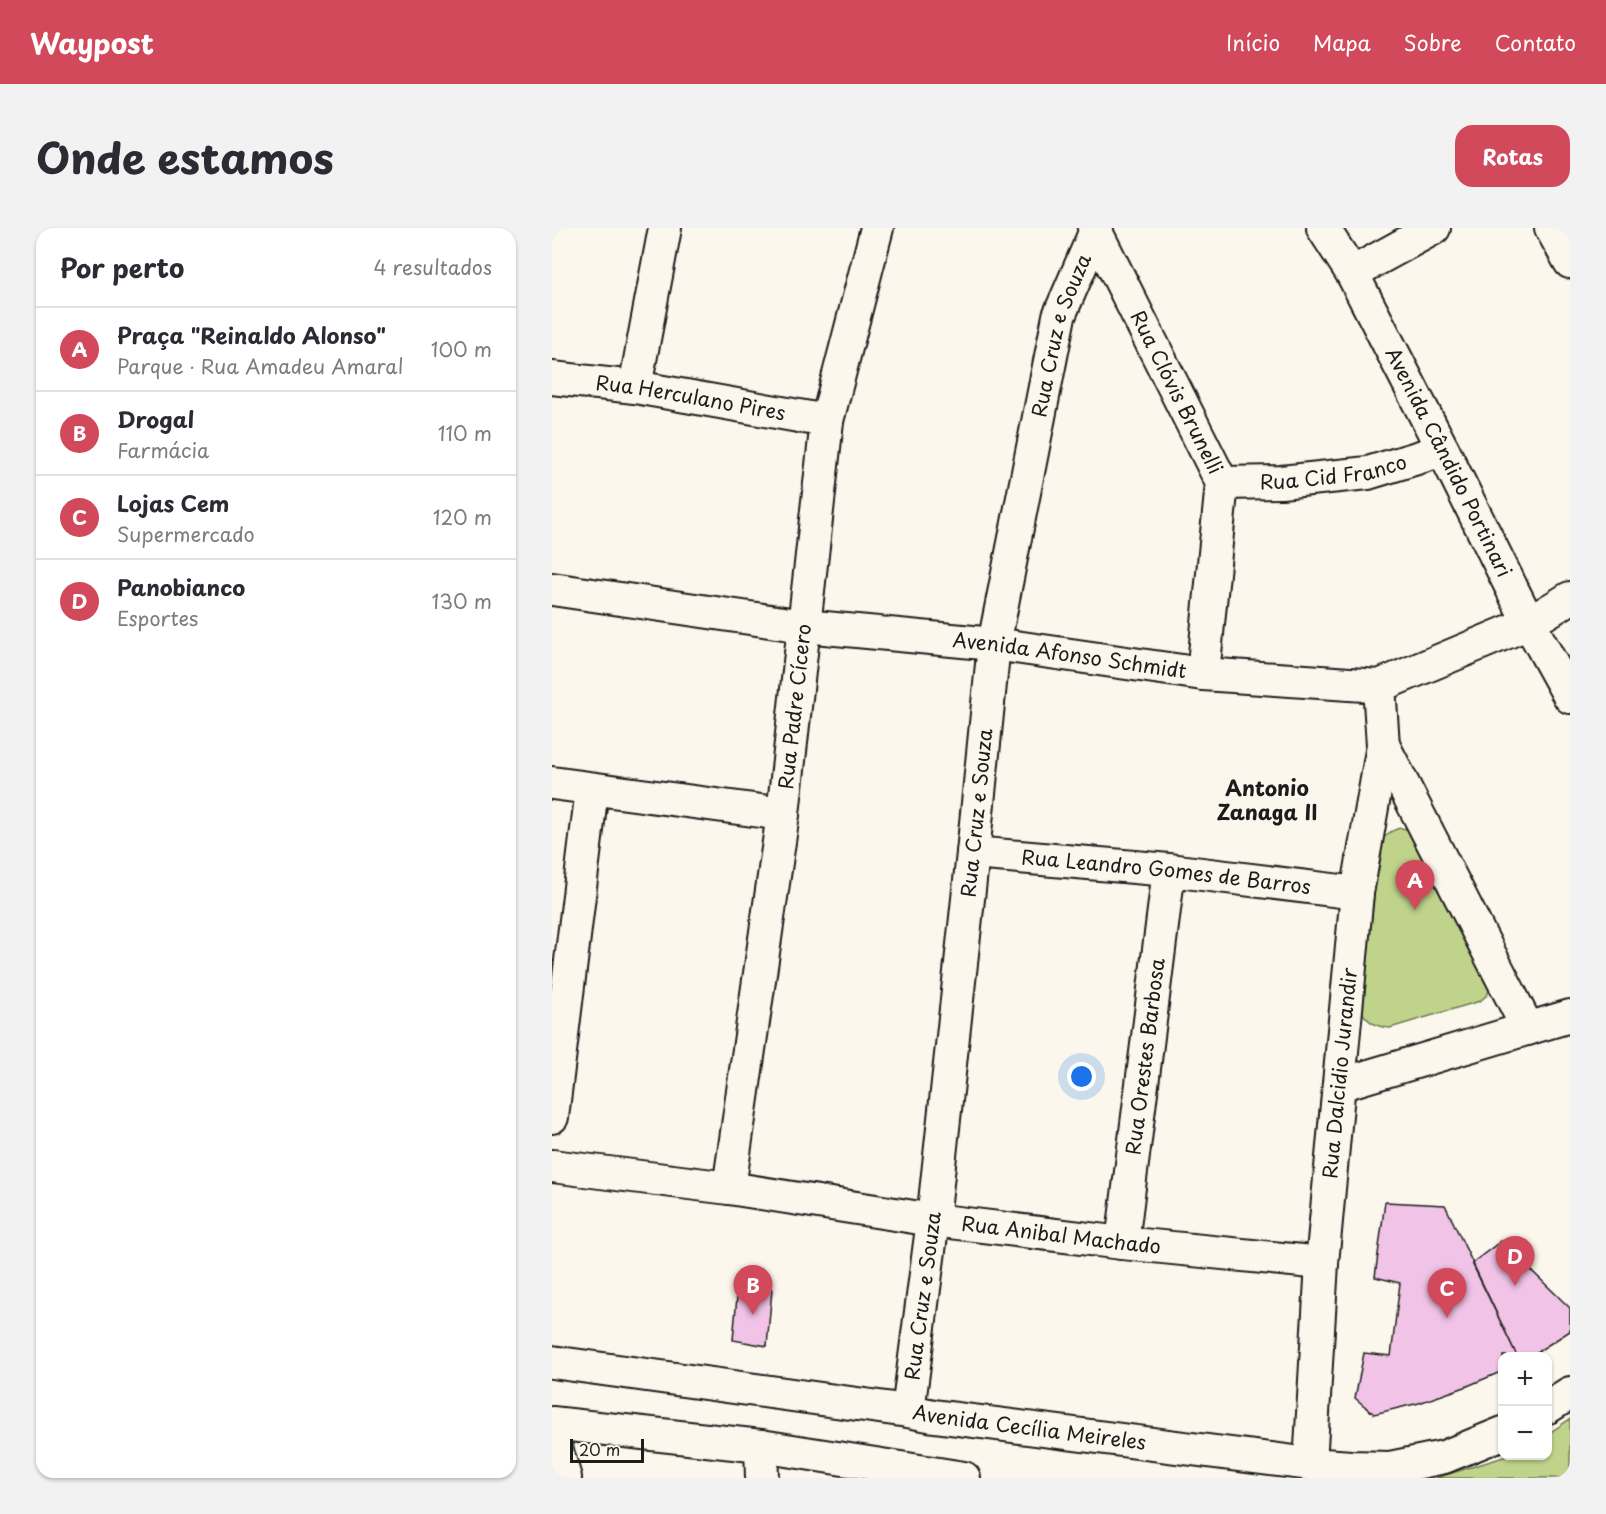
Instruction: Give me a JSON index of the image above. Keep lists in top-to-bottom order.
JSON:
{
  "streets": {
    "street": [
      "Rua Cruz e Souza",
      "Rua Clóvis Brunelli",
      "Rua Herculano Pires",
      "Avenida Cândido Portinari",
      "Rua Cid Franco",
      "Avenida Afonso Schmidt",
      "Rua Padre Cícero",
      "Rua Leandro Gomes de Barros",
      "Rua Orestes Barbosa",
      "Rua Dalcidio Jurandir",
      "Rua Anibal Machado",
      "Avenida Cecília Meireles"
    ]
  },
  "crossings": [
    ["Rua Cruz e Souza", "Rua Clóvis Brunelli"],
    ["Rua Cruz e Souza", "Avenida Afonso Schmidt"],
    ["Rua Cruz e Souza", "Rua Leandro Gomes de Barros"],
    ["Rua Cruz e Souza", "Rua Anibal Machado"],
    ["Rua Cruz e Souza", "Avenida Cecília Meireles"],
    ["Rua Clóvis Brunelli", "Rua Cid Franco"],
    ["Rua Clóvis Brunelli", "Avenida Afonso Schmidt"],
    ["Rua Herculano Pires", "Rua Padre Cícero"],
    ["Avenida Cândido Portinari", "Rua Cid Franco"],
    ["Avenida Cândido Portinari", "Avenida Afonso Schmidt"],
    ["Avenida Afonso Schmidt", "Rua Padre Cícero"],
    ["Avenida Afonso Schmidt", "Rua Dalcidio Jurandir"],
    ["Rua Padre Cícero", "Rua Anibal Machado"],
    ["Rua Leandro Gomes de Barros", "Rua Orestes Barbosa"],
    ["Rua Leandro Gomes de Barros", "Rua Dalcidio Jurandir"],
    ["Rua Orestes Barbosa", "Rua Anibal Machado"],
    ["Rua Dalcidio Jurandir", "Rua Anibal Machado"],
    ["Rua Dalcidio Jurandir", "Avenida Cecília Meireles"]
  ],
  "districts": ["Antonio Zanaga II"],
  "scale_bar": "20 m",
  "page": {
    "header": "Waypost",
    "nav": [
      "Início",
      "Mapa",
      "Sobre",
      "Contato"
    ],
    "title": "Onde estamos",
    "buttons": "Rotas",
    "heading": ["Por perto", "4 resultados"],
    "list": [
      {
        "mark": "A",
        "name": "Praça \"Reinaldo Alonso\"",
        "note": "Parque · Rua Amadeu Amaral",
        "value": "100 m"
      },
      {
        "mark": "B",
        "name": "Drogal",
        "note": "Farmácia",
        "value": "110 m"
      },
      {
        "mark": "C",
        "name": "Lojas Cem",
        "note": "Supermercado",
        "value": "120 m"
      },
      {
        "mark": "D",
        "name": "Panobianco",
        "note": "Esportes",
        "value": "130 m"
      }
    ],
    "pins": [
      "A",
      "D",
      "B",
      "C"
    ],
    "map_buttons": ["+", "−"],
    "scale": "20 m"
  }
}
